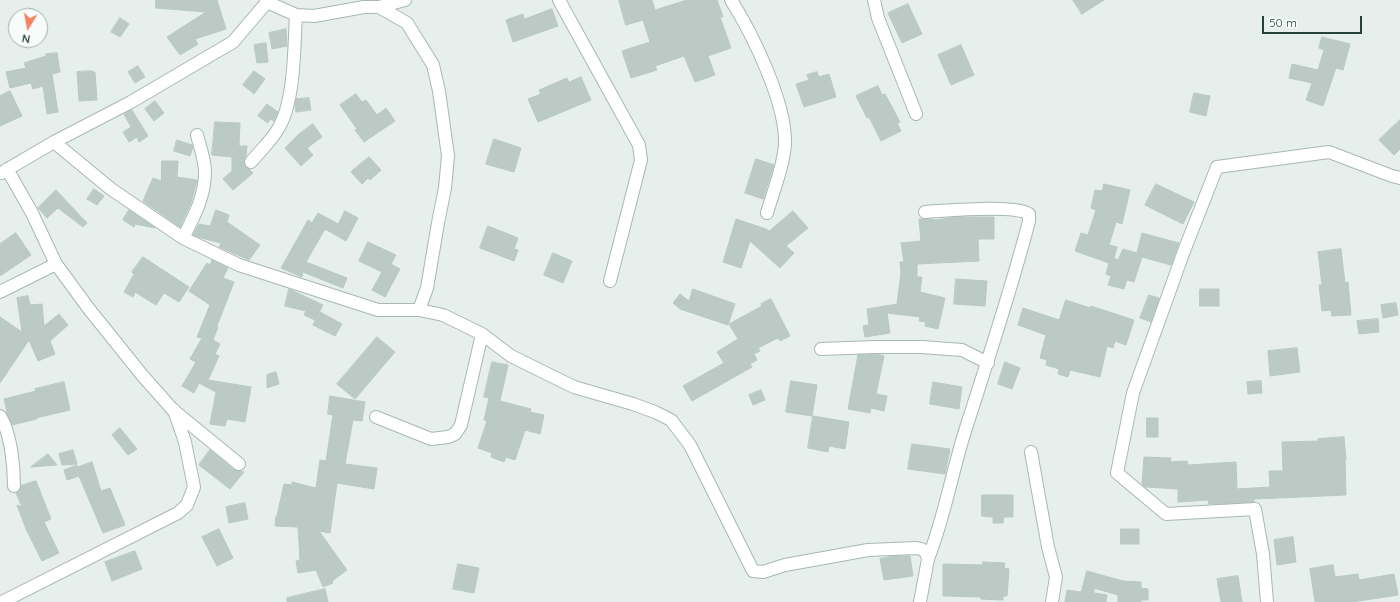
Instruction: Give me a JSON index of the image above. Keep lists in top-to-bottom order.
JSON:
{
  "scale_bar": "50 m",
  "north": "bottom"
}
